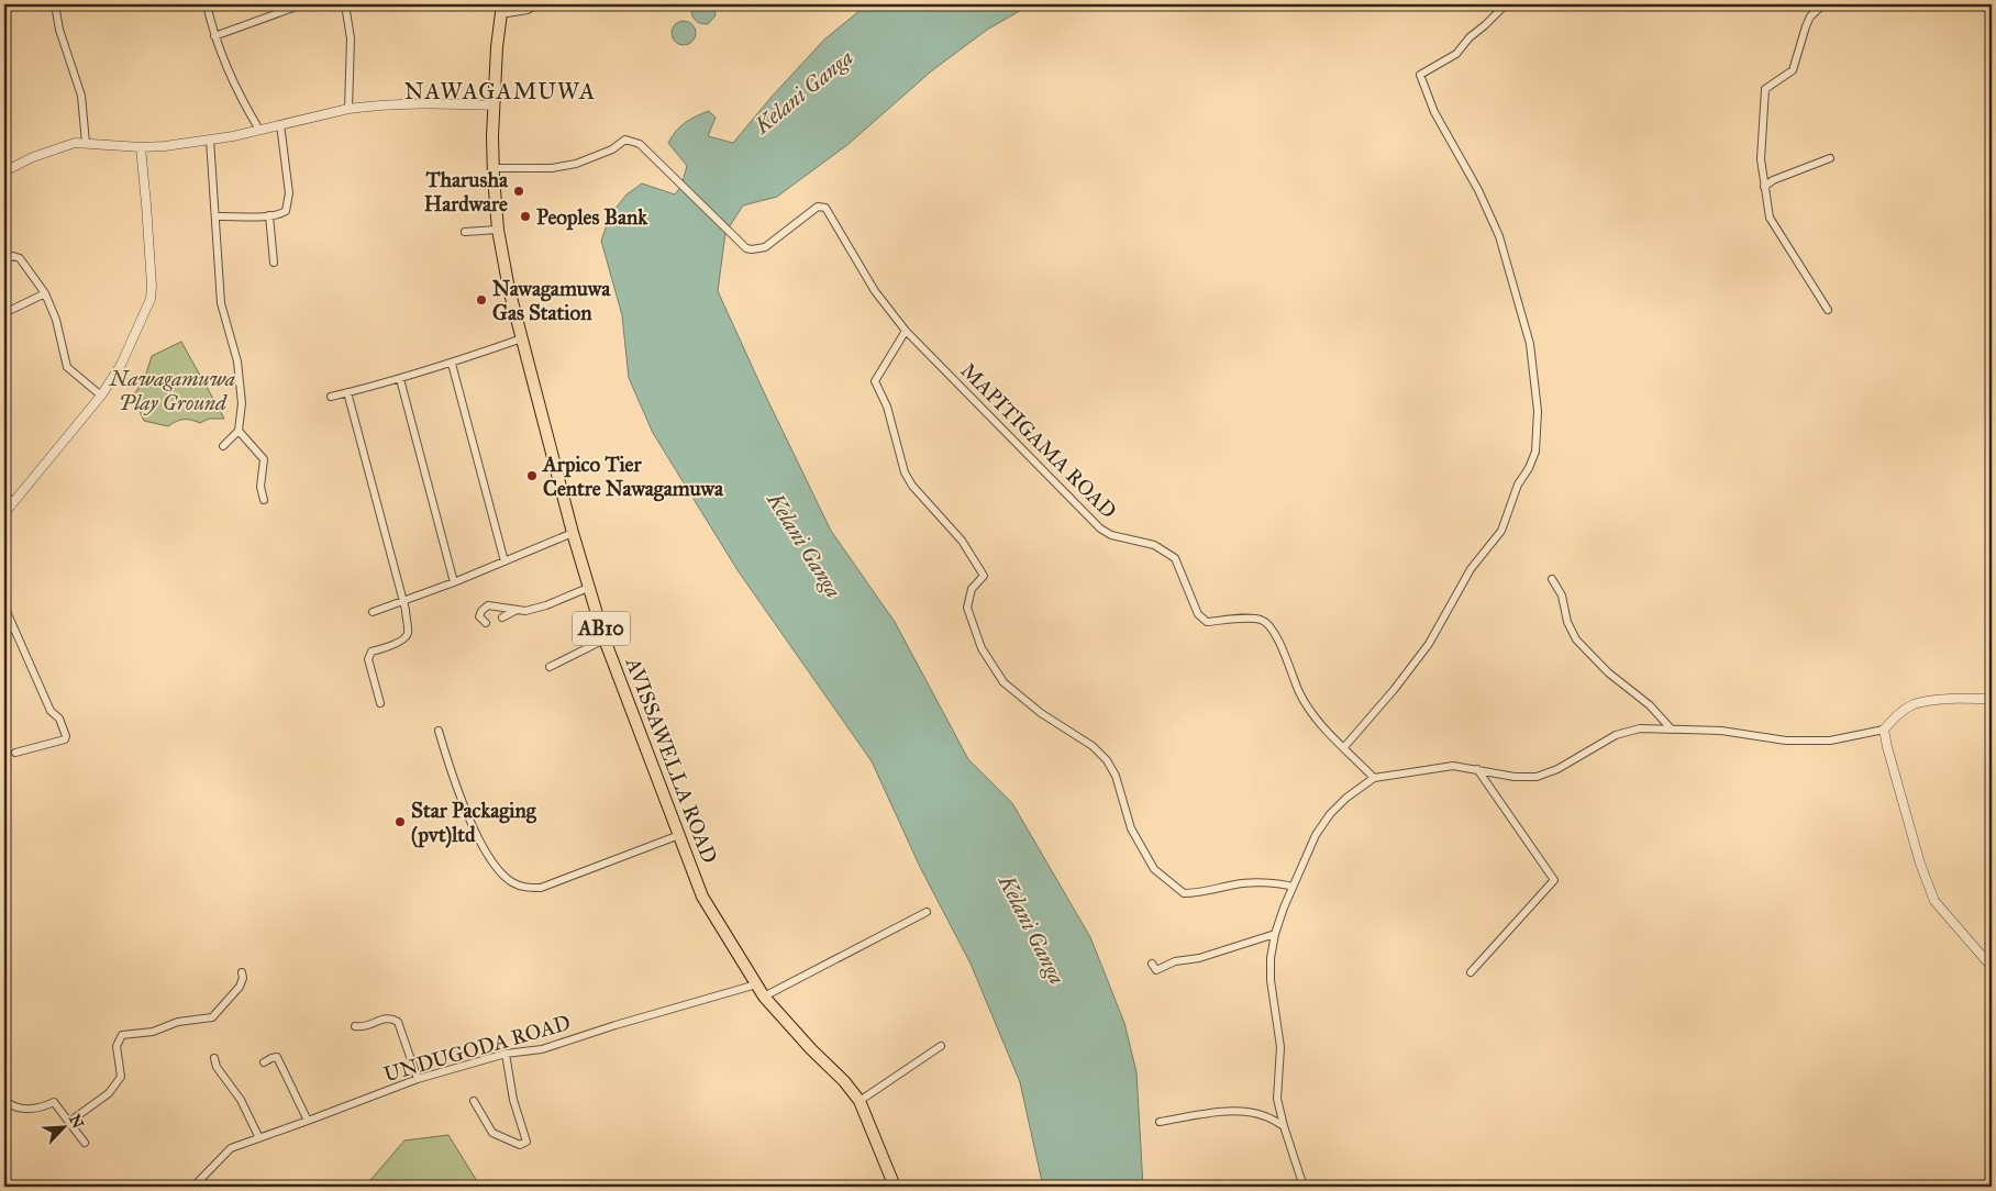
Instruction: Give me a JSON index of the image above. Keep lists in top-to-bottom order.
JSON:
{
  "streets": {
    "main road": ["AB10", "AVISSAWELLA ROAD"],
    "street": ["MAPITIGAMA ROAD", "UNDUGODA ROAD"]
  },
  "crossings": [
    ["MAPITIGAMA ROAD", "AVISSAWELLA ROAD"],
    ["AVISSAWELLA ROAD", "UNDUGODA ROAD"]
  ],
  "districts": ["NAWAGAMUWA"],
  "water": ["Kelani Ganga"],
  "parks": ["Nawagamuwa Play Ground"],
  "places": [
    "Tharusha Hardware",
    "Peoples Bank",
    "Nawagamuwa Gas Station",
    "Arpico Tier Centre Nawagamuwa",
    "Star Packaging (pvt)ltd"
  ],
  "north": "top right"
}
